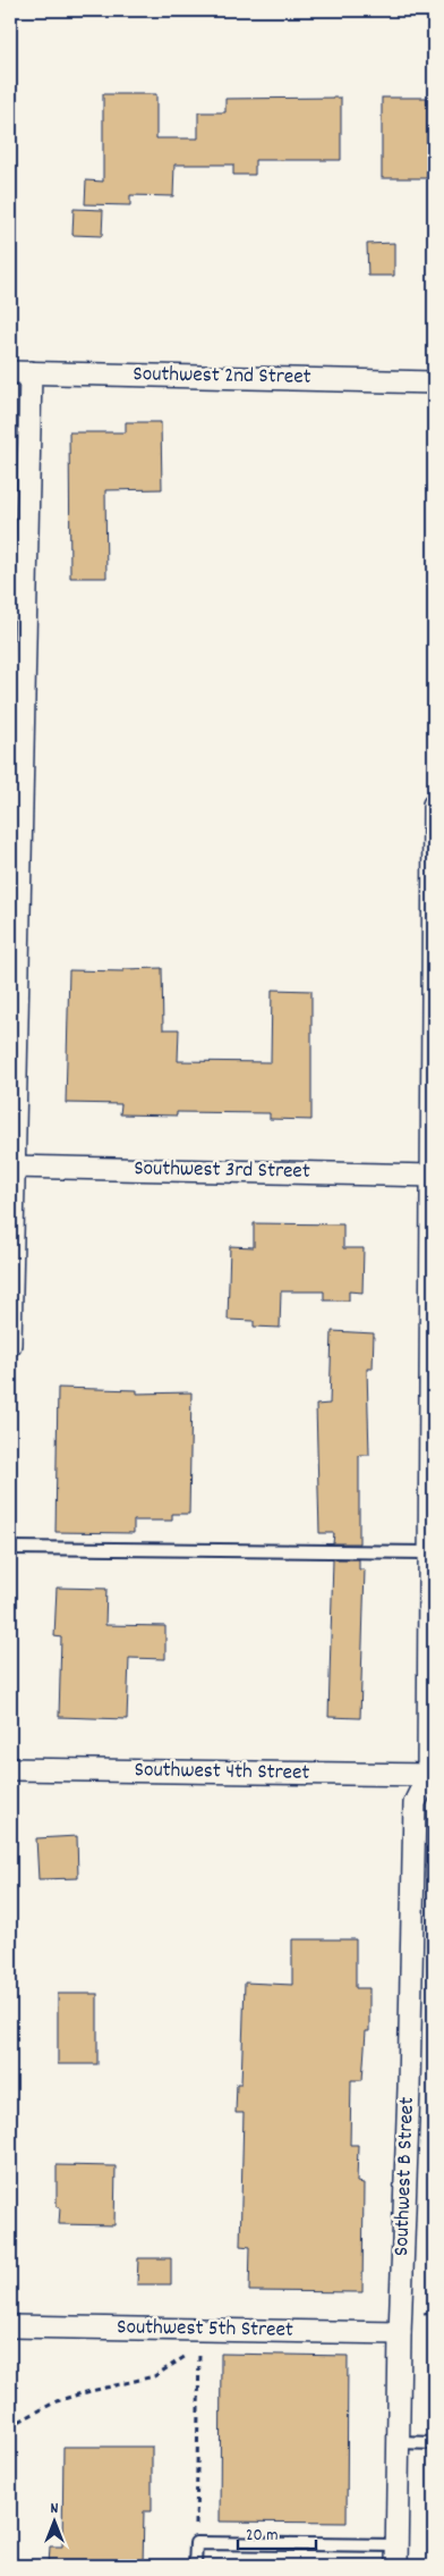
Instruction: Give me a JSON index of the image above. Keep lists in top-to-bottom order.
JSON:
{
  "streets": {
    "street": [
      "Southwest 2nd Street",
      "Southwest 3rd Street",
      "Southwest 4th Street",
      "Southwest B Street",
      "Southwest 5th Street"
    ]
  },
  "crossings": [
    ["Southwest 3rd Street", "Southwest B Street"],
    ["Southwest 4th Street", "Southwest B Street"],
    ["Southwest B Street", "Southwest 5th Street"]
  ],
  "scale_bar": "20 m",
  "north": "top"
}
